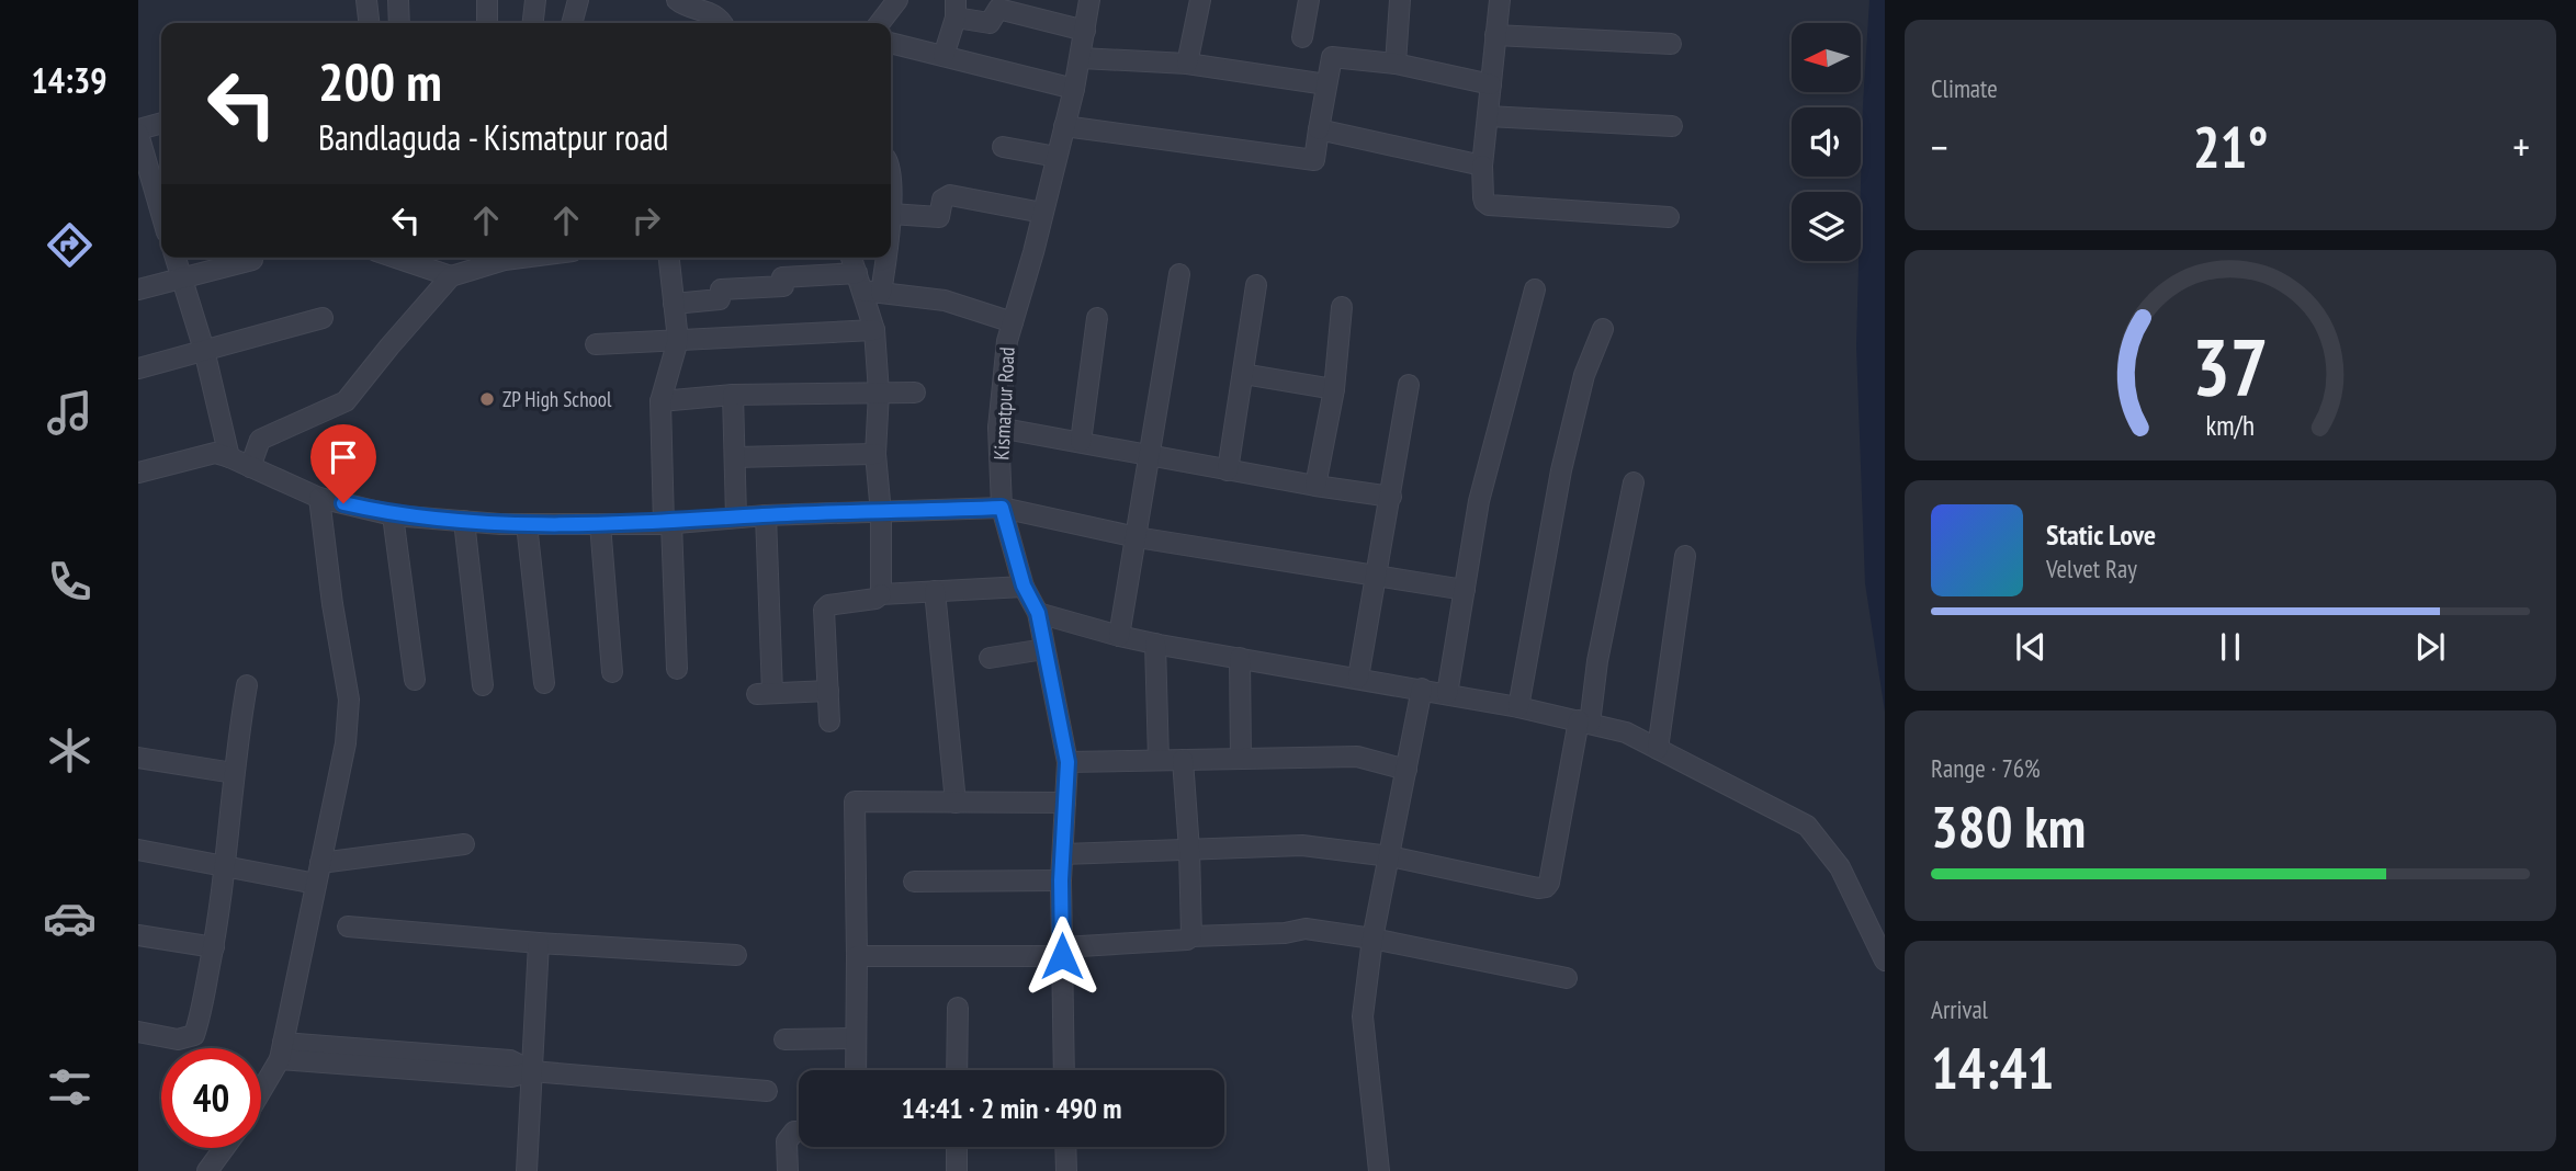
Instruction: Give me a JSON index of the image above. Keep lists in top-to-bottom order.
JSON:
{
  "streets": {
    "street": ["Kismatpur Road"]
  },
  "places": ["ZP High School"],
  "north": "left",
  "page": {
    "tabs": "14:39",
    "tile": [
      "Climate",
      ["Range · 76%", "380 km"],
      ["Arrival", "14:41"]
    ],
    "turn": ["200 m", "Bandlaguda - Kismatpur road"],
    "heat": ["−", "21°", "+"],
    "song": ["Static Love", "Velvet Ray"],
    "limit": "40",
    "trip": "14:41 · 2 min · 490 m",
    "gauge": ["37", "km/h"]
  }
}
